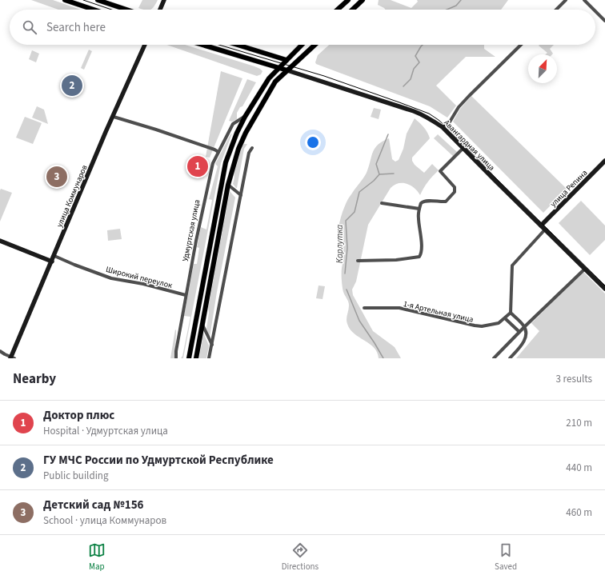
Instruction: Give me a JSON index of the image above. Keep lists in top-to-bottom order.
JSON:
{
  "streets": {
    "main road": ["Удмуртская улица"],
    "street": [
      "Авангардная улица",
      "улица Репина",
      "улица Коммунаров",
      "Широкий переулок",
      "1-я Артельная улица"
    ]
  },
  "crossings": [
    ["Авангардная улица", "улица Репина"],
    ["улица Коммунаров", "Широкий переулок"],
    ["Удмуртская улица", "Широкий переулок"]
  ],
  "water": ["Карлутка"],
  "north": "top right",
  "page": {
    "search": "Search here",
    "pins": ["2", "1", "3"],
    "heading": ["Nearby", "3 results"],
    "list": [
      {
        "mark": "1",
        "name": "Доктор плюс",
        "note": "Hospital · Удмуртская улица",
        "value": "210 m"
      },
      {
        "mark": "2",
        "name": "ГУ МЧС России по Удмуртской Республике",
        "note": "Public building",
        "value": "440 m"
      },
      {
        "mark": "3",
        "name": "Детский сад №156",
        "note": "School · улица Коммунаров",
        "value": "460 m"
      }
    ],
    "nav": ["Map", "Directions", "Saved"]
  }
}
